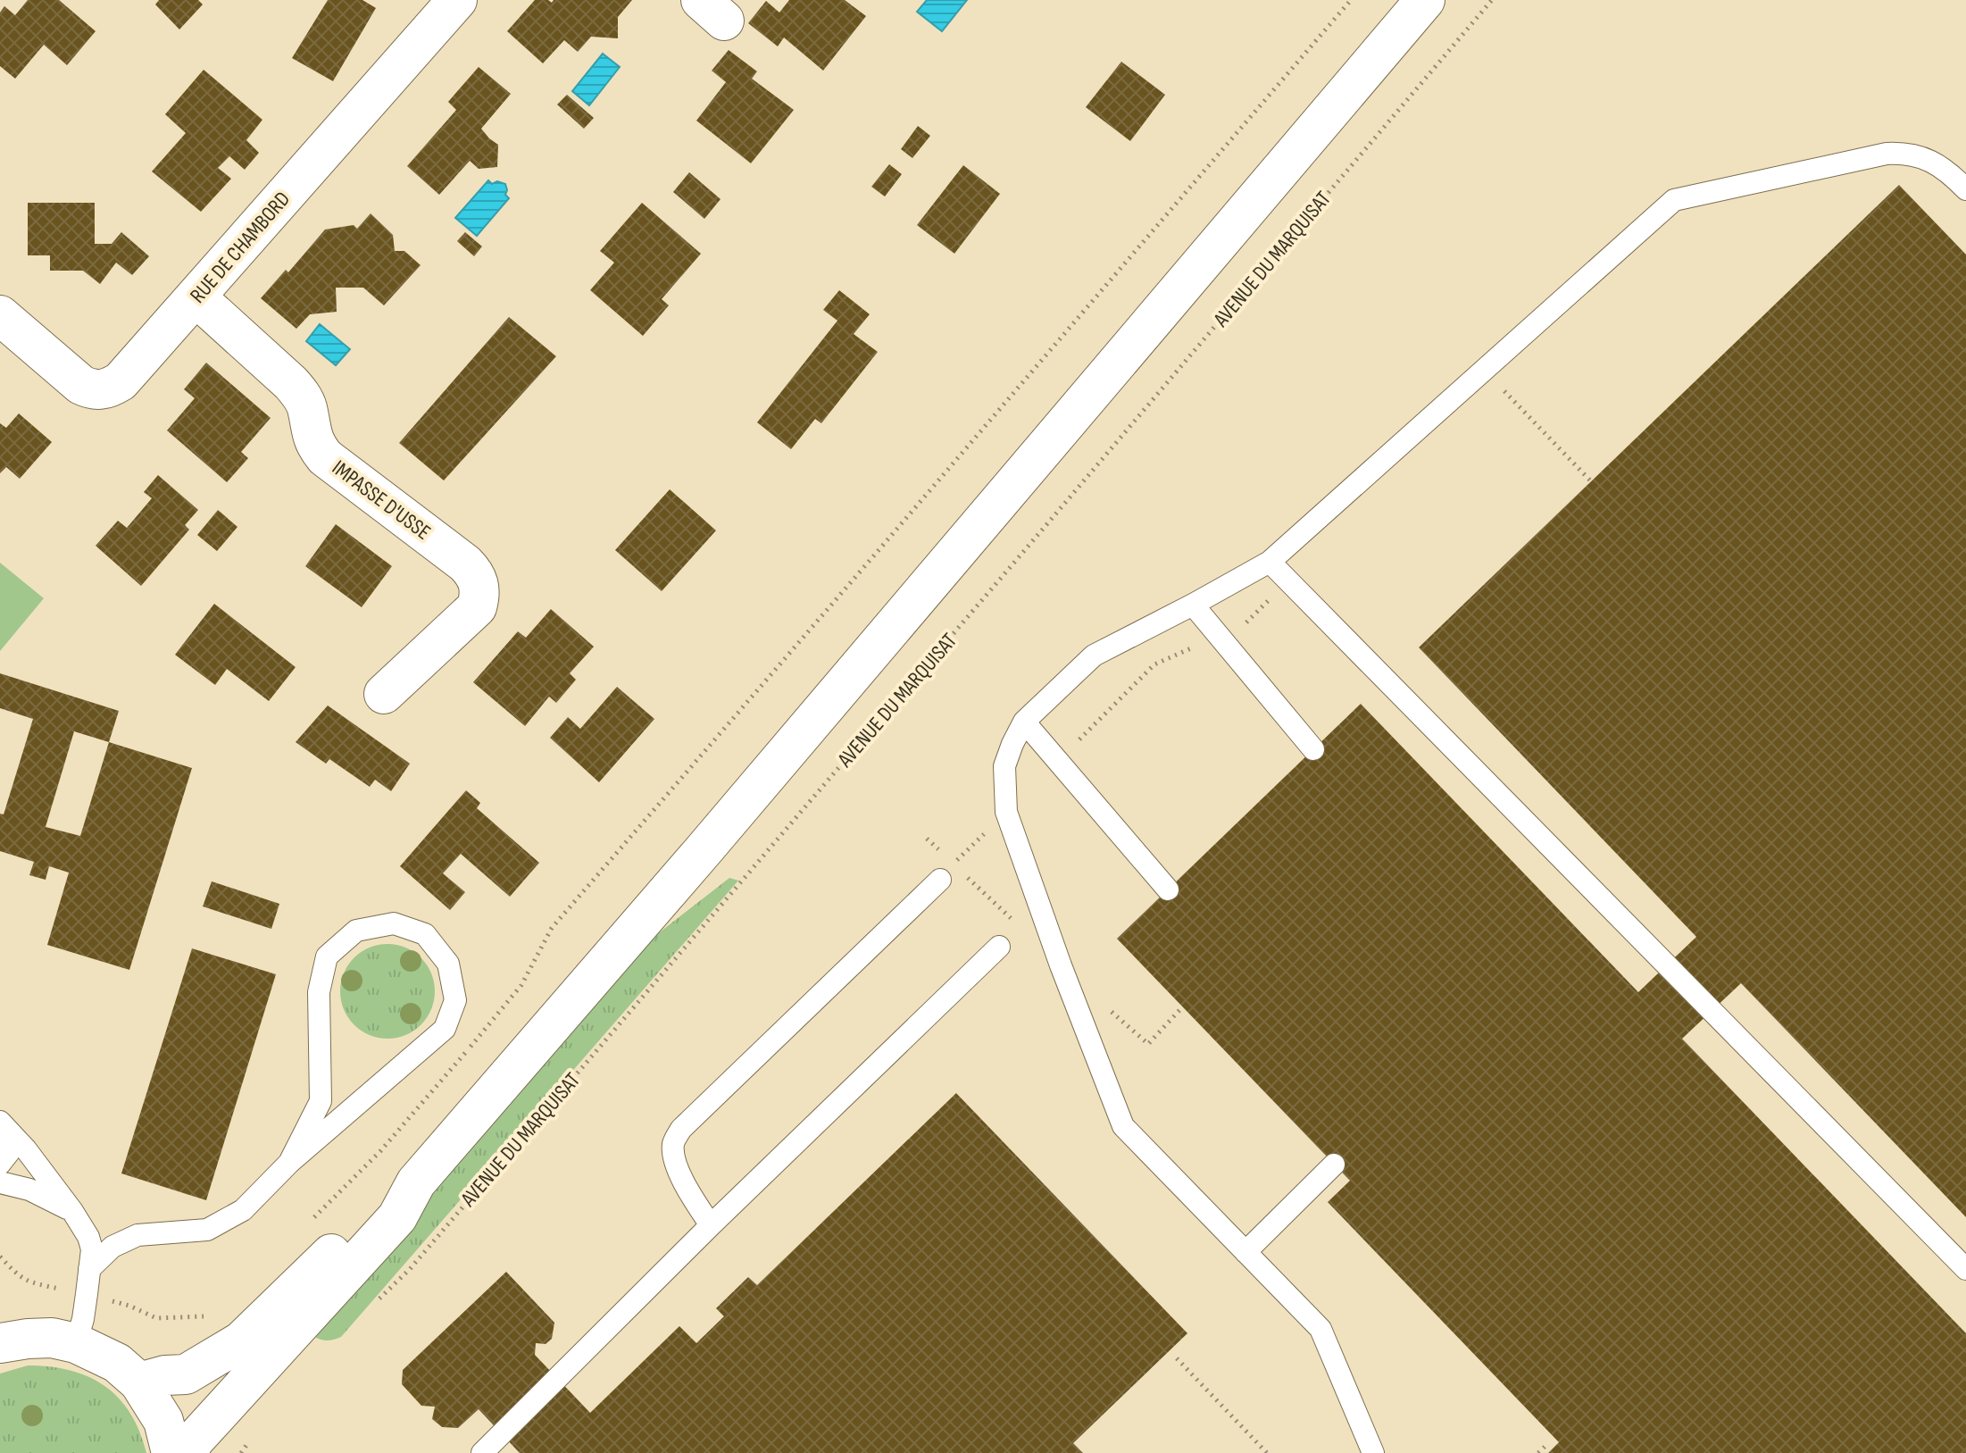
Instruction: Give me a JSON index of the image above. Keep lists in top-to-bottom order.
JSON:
{
  "streets": {
    "main road": ["RUE DE CHAMBORD", "IMPASSE D'USSE"],
    "path": ["AVENUE DU MARQUISAT"]
  },
  "crossings": [
    ["RUE DE CHAMBORD", "IMPASSE D'USSE"]
  ]
}
